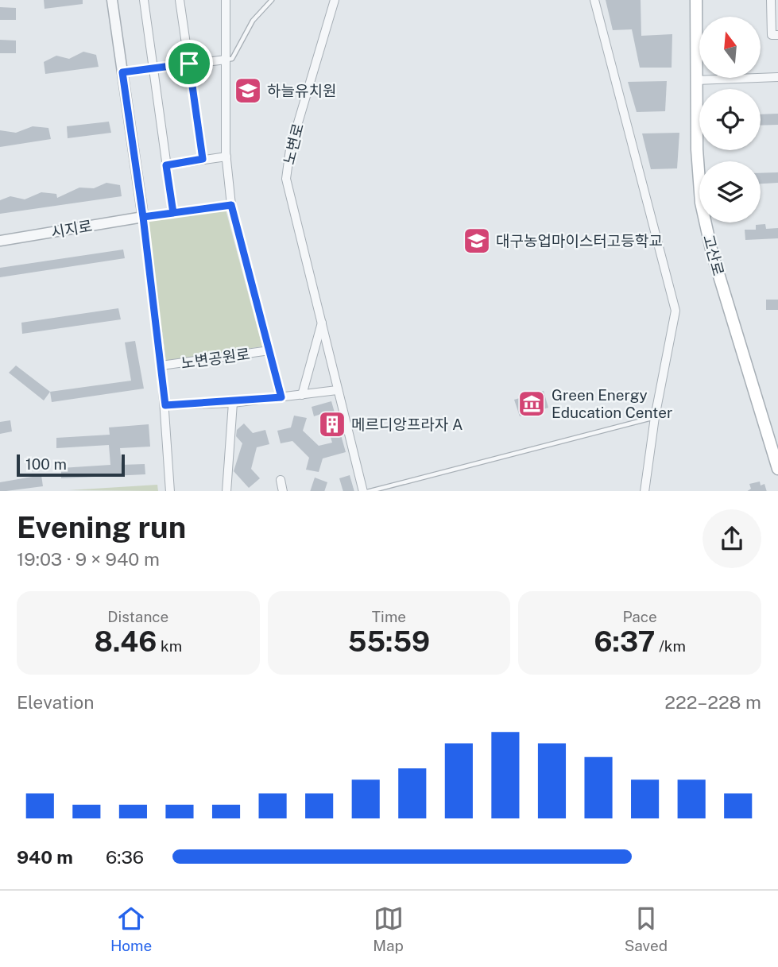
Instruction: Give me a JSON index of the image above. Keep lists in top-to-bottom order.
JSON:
{
  "streets": {
    "main road": ["고산로"],
    "street": ["노변로", "시지로", "노변공원로"]
  },
  "crossings": [
    ["시지로", "노변공원로"]
  ],
  "places": {
    "school or university": ["하늘유치원", "대구농업마이스터고등학교"],
    "museum": ["Green Energy Education Center"],
    "building": ["메르디앙프라자 A"]
  },
  "scale_bar": "100 m",
  "north": "top",
  "page": {
    "scale": "100 m",
    "heading": ["Evening run", "19:03 · 9 × 940 m"],
    "stats": [
      ["Distance", "8.46 km"],
      ["Time", "55:59"],
      ["Pace", "6:37 /km"]
    ],
    "chart": ["Elevation", "222–228 m"],
    "list": [
      {
        "name": "940 m",
        "note": "6:36"
      }
    ],
    "tabs": ["Home", "Map", "Saved"]
  }
}
